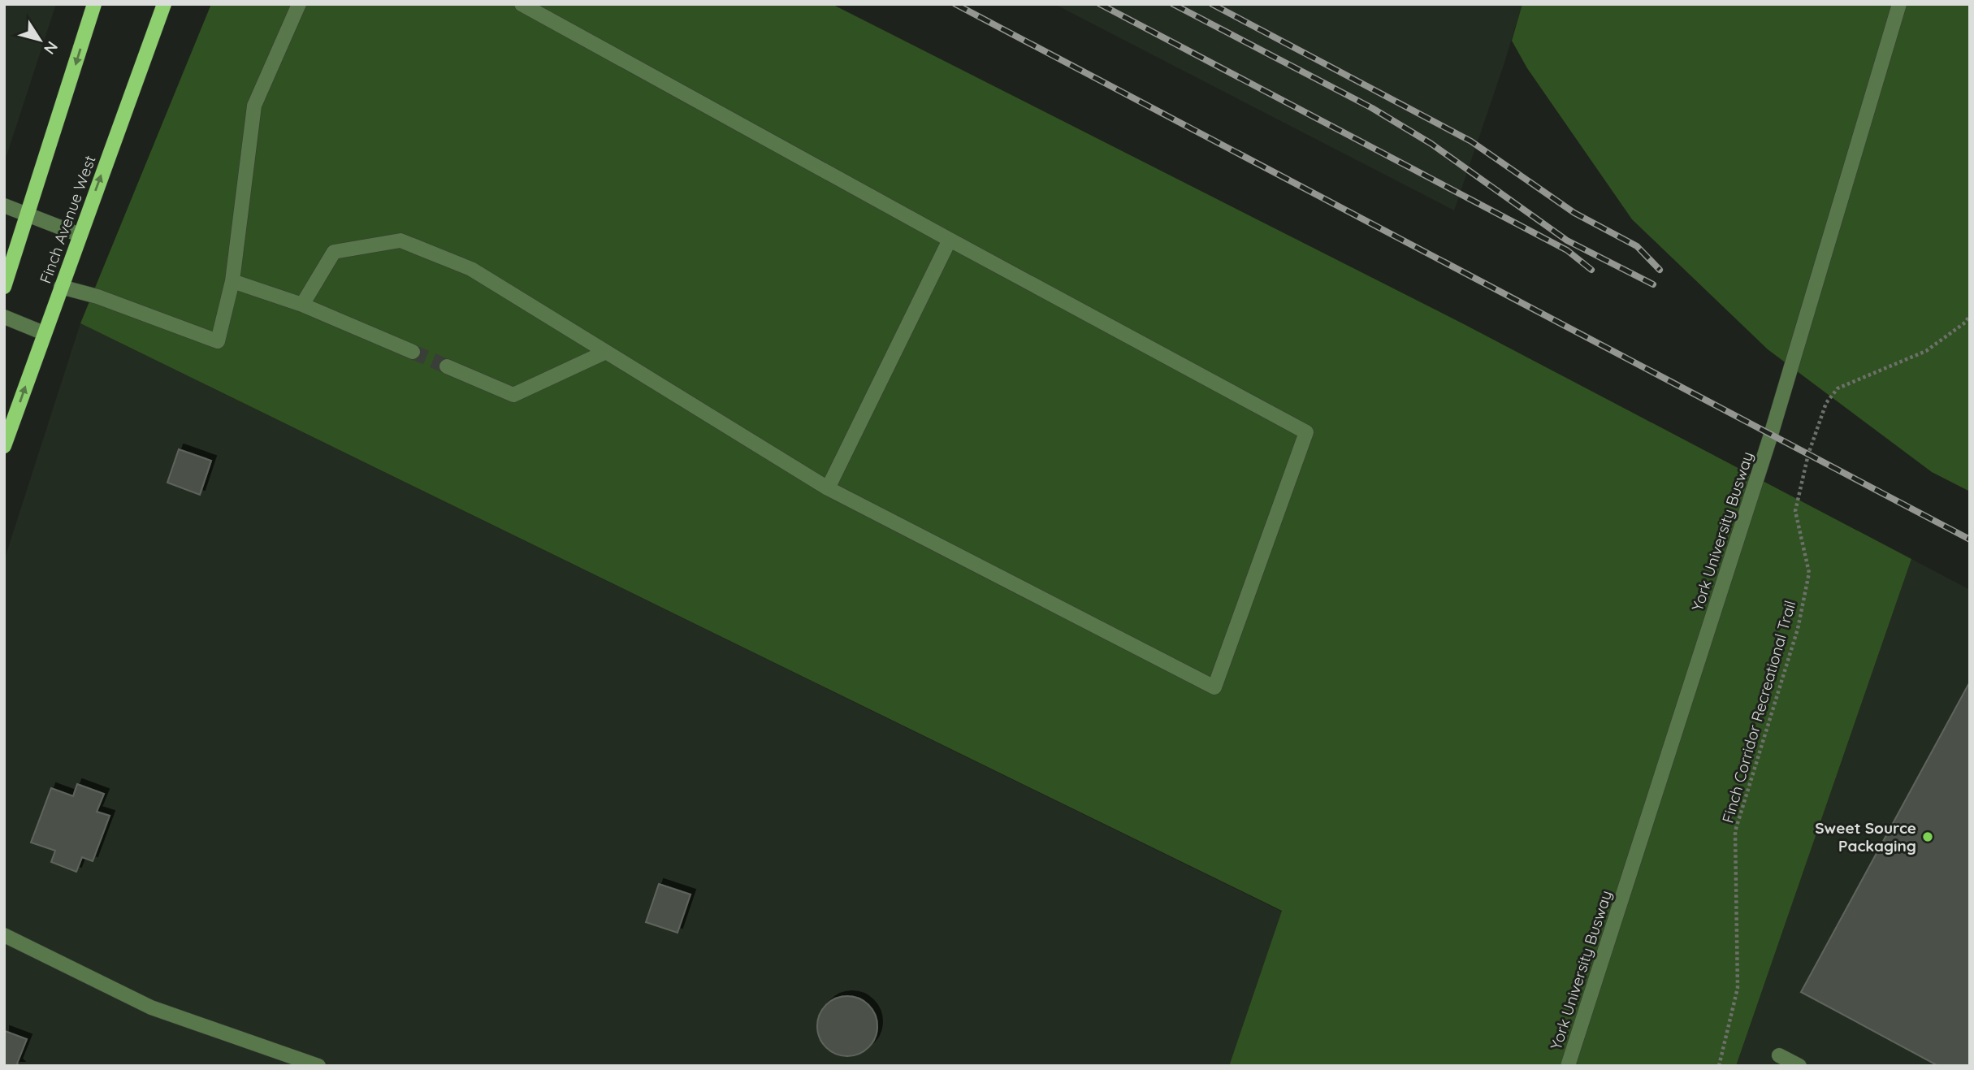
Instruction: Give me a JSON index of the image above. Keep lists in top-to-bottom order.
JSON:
{
  "streets": {
    "main road": ["Finch Avenue West"],
    "lane": ["York University Busway"],
    "path": ["Finch Corridor Recreational Trail"]
  },
  "places": ["Sweet Source Packaging"],
  "north": "bottom right"
}
